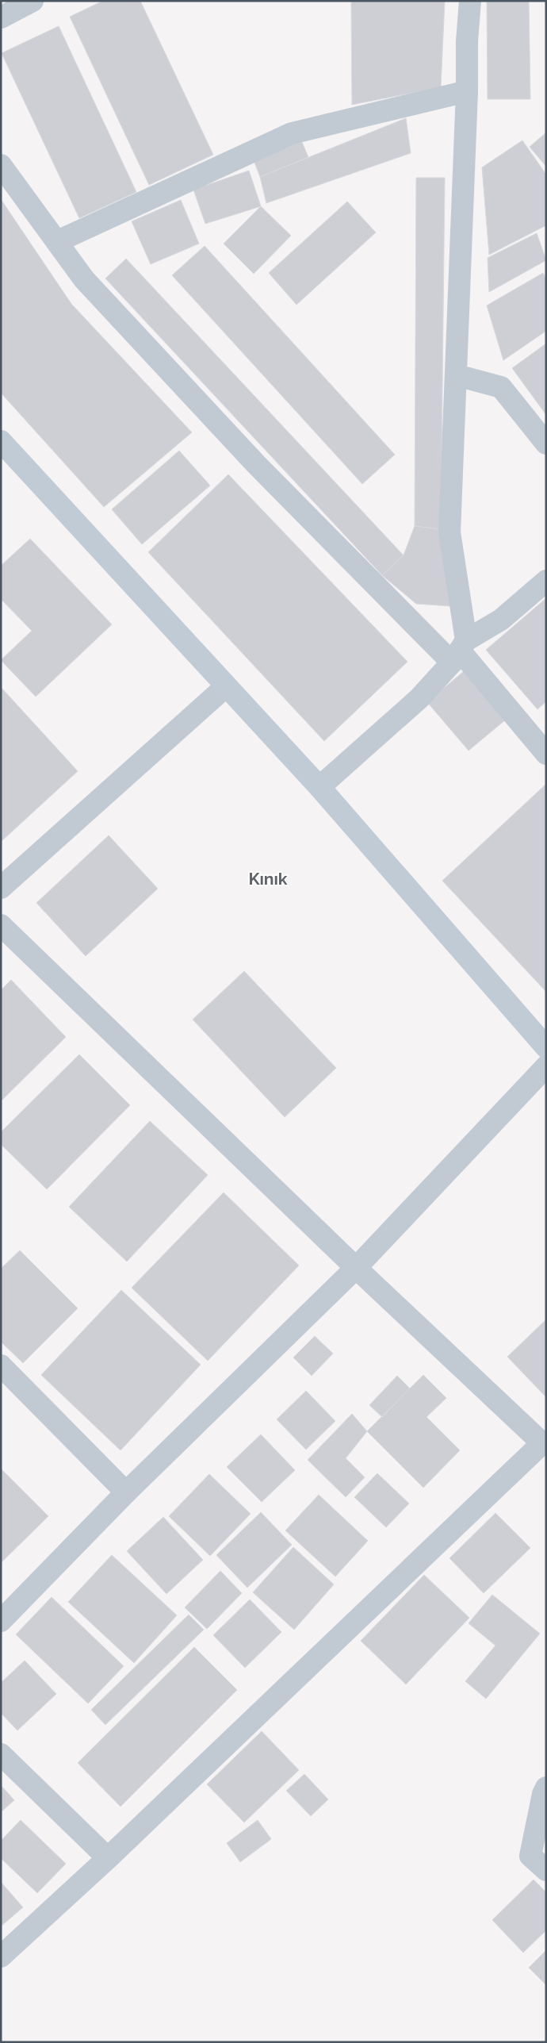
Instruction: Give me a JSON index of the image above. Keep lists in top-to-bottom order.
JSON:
{
  "districts": ["Kınık"]
}
